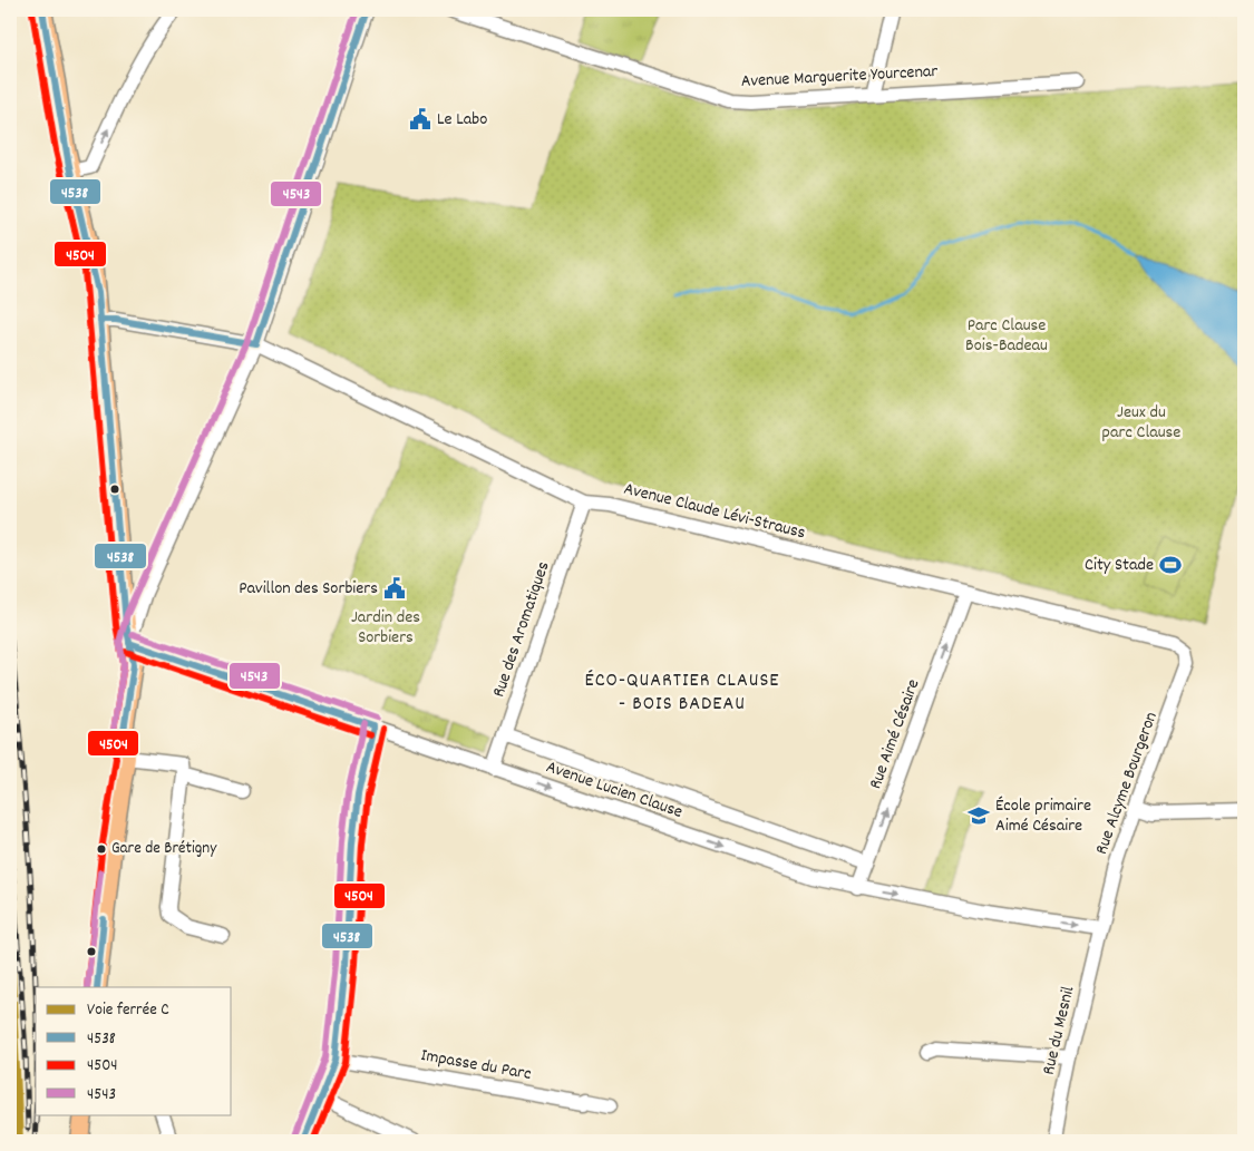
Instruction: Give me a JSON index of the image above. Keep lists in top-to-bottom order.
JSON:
{
  "streets": {
    "street": [
      "Avenue Marguerite Yourcenar",
      "Avenue Claude Lévi-Strauss",
      "Rue des Aromatiques",
      "Rue Aimé Césaire",
      "Rue Alcyme Bourgeron",
      "Avenue Lucien Clause",
      "Rue du Mesnil",
      "Impasse du Parc"
    ]
  },
  "crossings": [
    ["Avenue Claude Lévi-Strauss", "Rue des Aromatiques"],
    ["Avenue Claude Lévi-Strauss", "Rue Aimé Césaire"],
    ["Avenue Claude Lévi-Strauss", "Rue Alcyme Bourgeron"],
    ["Rue des Aromatiques", "Avenue Lucien Clause"],
    ["Rue Aimé Césaire", "Avenue Lucien Clause"],
    ["Rue Alcyme Bourgeron", "Avenue Lucien Clause"],
    ["Rue Alcyme Bourgeron", "Rue du Mesnil"],
    ["Avenue Lucien Clause", "Rue du Mesnil"]
  ],
  "one_way": ["Rue Aimé Césaire"],
  "districts": ["ÉCO-QUARTIER CLAUSE - BOIS BADEAU"],
  "parks": ["Parc Clause Bois-Badeau", "Jeux du parc Clause", "Jardin des Sorbiers"],
  "places": {
    "public building": ["Le Labo", "Pavillon des Sorbiers"],
    "sports": ["City Stade"],
    "school or university": ["École primaire Aimé Césaire"],
    "other": ["Gare de Brétigny"]
  },
  "lines": [
    "transit line 4538",
    "transit line 4543",
    "transit line 4504",
    "rail line C"
  ],
  "legend": [
    "Voie ferrée C",
    "4538",
    "4504",
    "4543"
  ]
}
